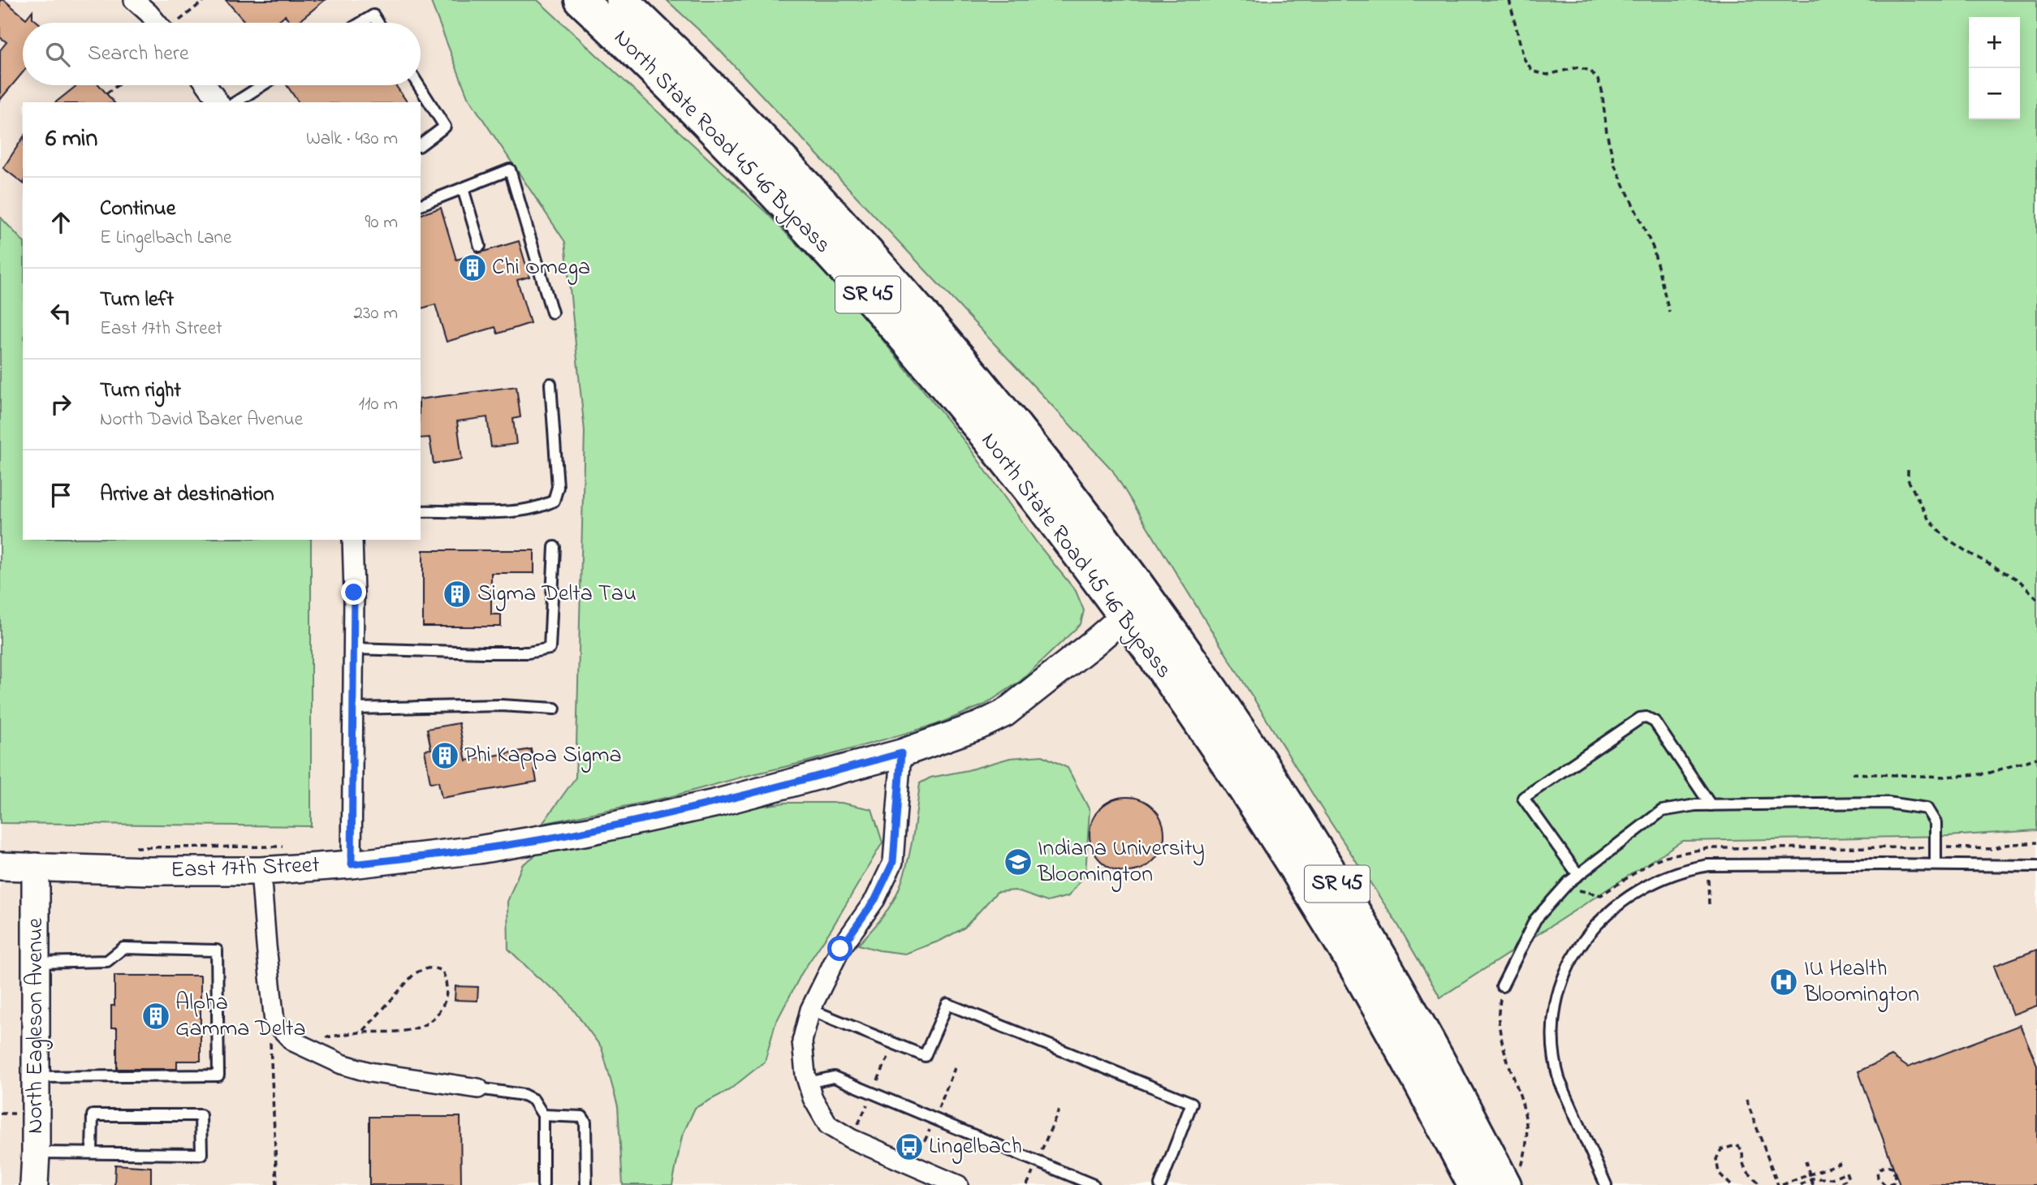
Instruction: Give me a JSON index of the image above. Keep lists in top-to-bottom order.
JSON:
{
  "streets": {
    "highway": ["North State Road 45 46 Bypass", "SR 45"],
    "main road": ["East 17th Street", "North Eagleson Avenue"]
  },
  "crossings": [
    ["North State Road 45 46 Bypass", "SR 45"],
    ["North State Road 45 46 Bypass", "East 17th Street"],
    ["SR 45", "East 17th Street"],
    ["East 17th Street", "North Eagleson Avenue"]
  ],
  "places": {
    "building": [
      "Chi Omega",
      "Sigma Delta Tau",
      "Phi Kappa Sigma",
      "Alpha Gamma Delta"
    ],
    "school or university": ["Indiana University Bloomington"],
    "hospital": ["IU Health Bloomington"],
    "bus stop": ["Lingelbach"]
  },
  "page": {
    "map_buttons": ["+", "−"],
    "search": "Search here",
    "heading": ["6 min", "Walk · 430 m"],
    "list": [
      ["Continue", "E Lingelbach Lane", "90 m"],
      ["Turn left", "East 17th Street", "230 m"],
      ["Turn right", "North David Baker Avenue", "110 m"],
      "Arrive at destination"
    ]
  }
}
